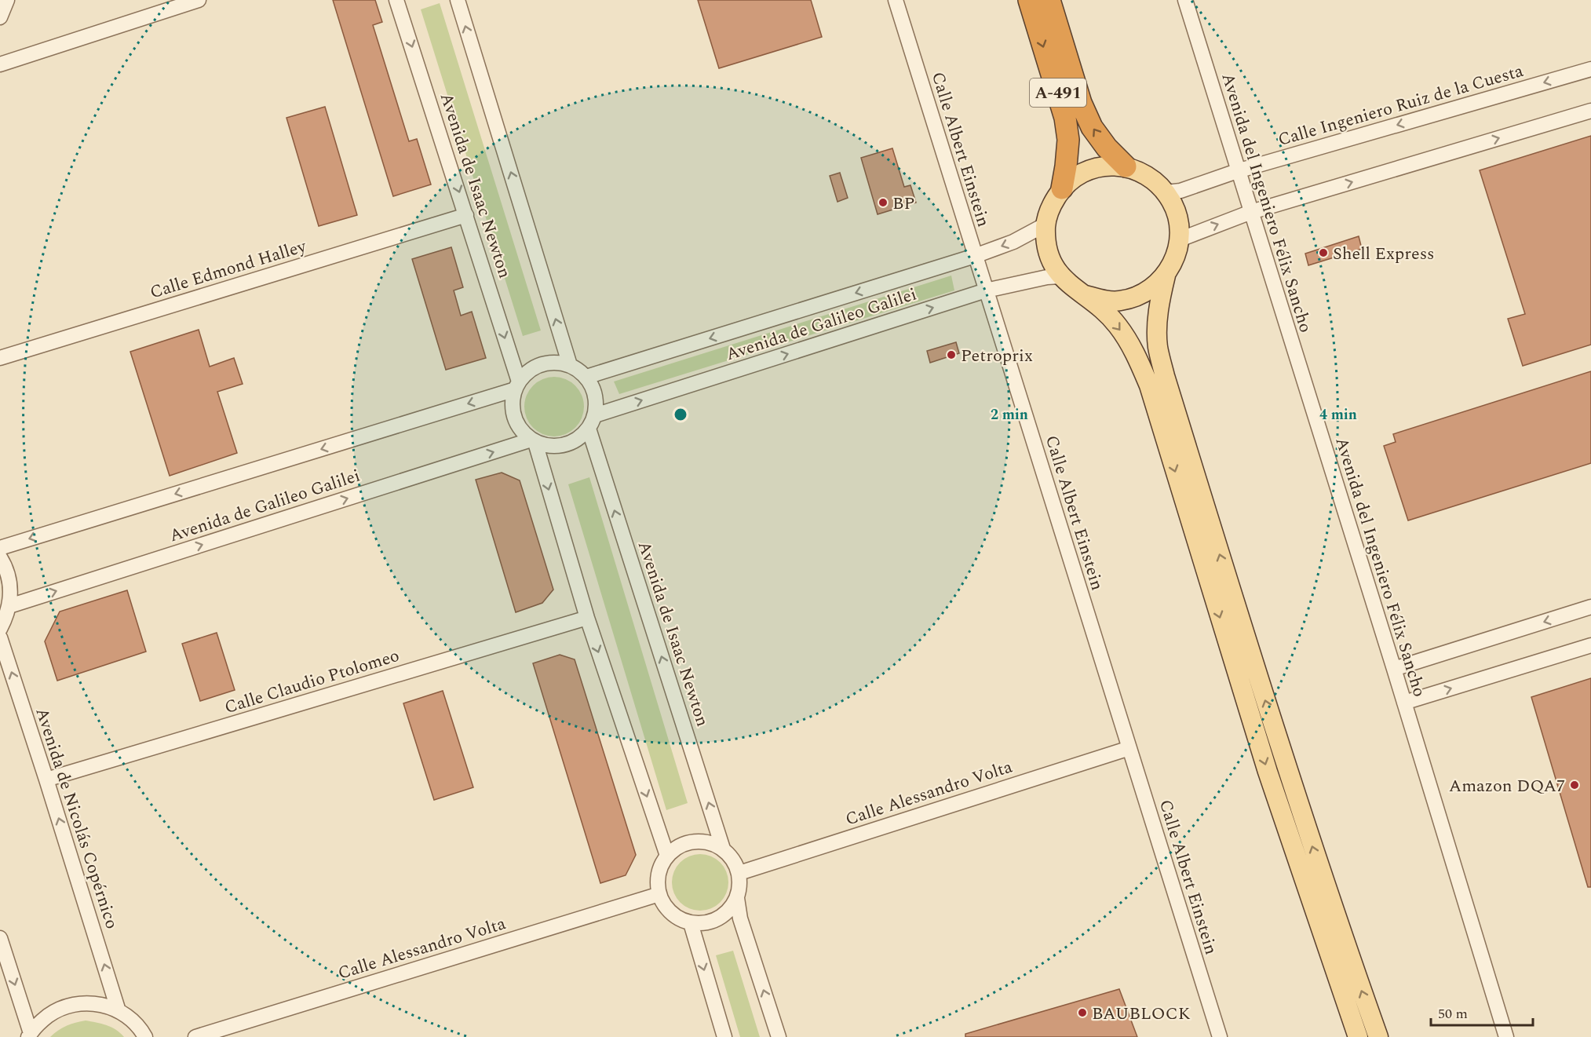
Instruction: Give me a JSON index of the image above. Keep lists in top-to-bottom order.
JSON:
{
  "streets": {
    "highway": ["A-491"],
    "street": [
      "Calle Ingeniero Ruiz de la Cuesta",
      "Calle Albert Einstein",
      "Avenida de Isaac Newton",
      "Avenida del Ingeniero Félix Sancho",
      "Calle Edmond Halley",
      "Avenida de Galileo Galilei",
      "Calle Claudio Ptolomeo",
      "Calle Alessandro Volta",
      "Avenida de Nicolás Copérnico"
    ]
  },
  "crossings": [
    ["A-491", "Calle Ingeniero Ruiz de la Cuesta"],
    ["A-491", "Avenida de Galileo Galilei"],
    ["Calle Ingeniero Ruiz de la Cuesta", "Avenida del Ingeniero Félix Sancho"],
    ["Calle Ingeniero Ruiz de la Cuesta", "Avenida de Galileo Galilei"],
    ["Calle Albert Einstein", "Avenida de Galileo Galilei"],
    ["Calle Albert Einstein", "Calle Alessandro Volta"],
    ["Avenida de Isaac Newton", "Calle Edmond Halley"],
    ["Avenida de Isaac Newton", "Avenida de Galileo Galilei"],
    ["Avenida de Isaac Newton", "Calle Alessandro Volta"],
    ["Calle Claudio Ptolomeo", "Avenida de Nicolás Copérnico"]
  ],
  "one_way": ["Avenida de Nicolás Copérnico"],
  "places": [
    "BP",
    "Shell Express",
    "Petroprix",
    "Amazon DQA7",
    "BAUBLOCK"
  ],
  "scale_bar": "50 m",
  "rings": ["2 min", "4 min"]
}
